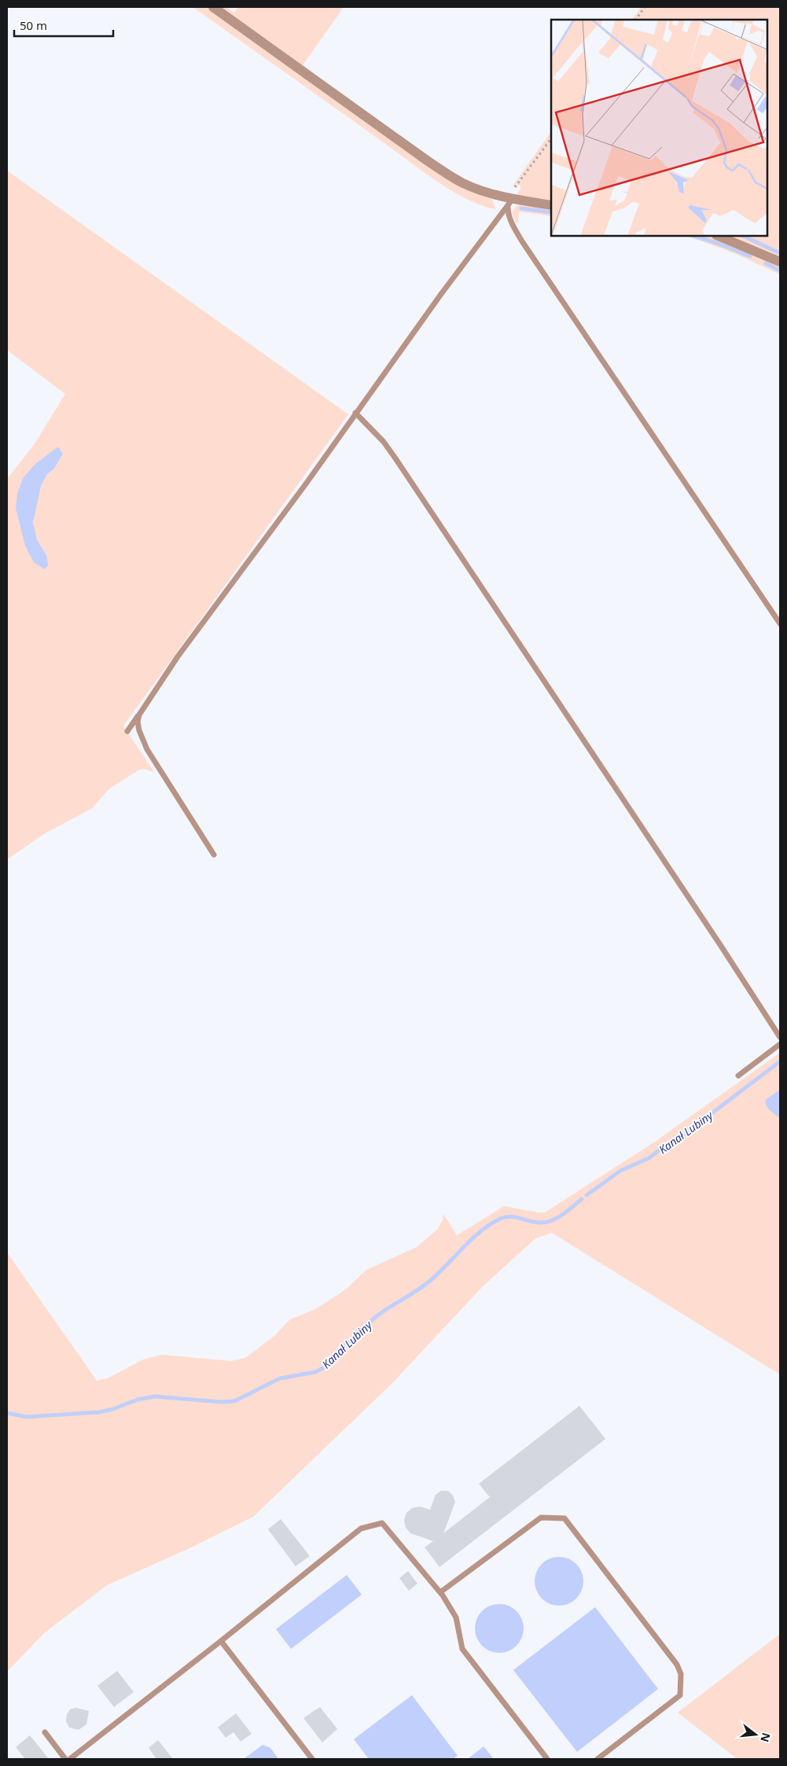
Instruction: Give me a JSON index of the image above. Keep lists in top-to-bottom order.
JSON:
{
  "water": ["Kanał Lubiny"],
  "scale_bar": "50 m",
  "north": "right"
}
